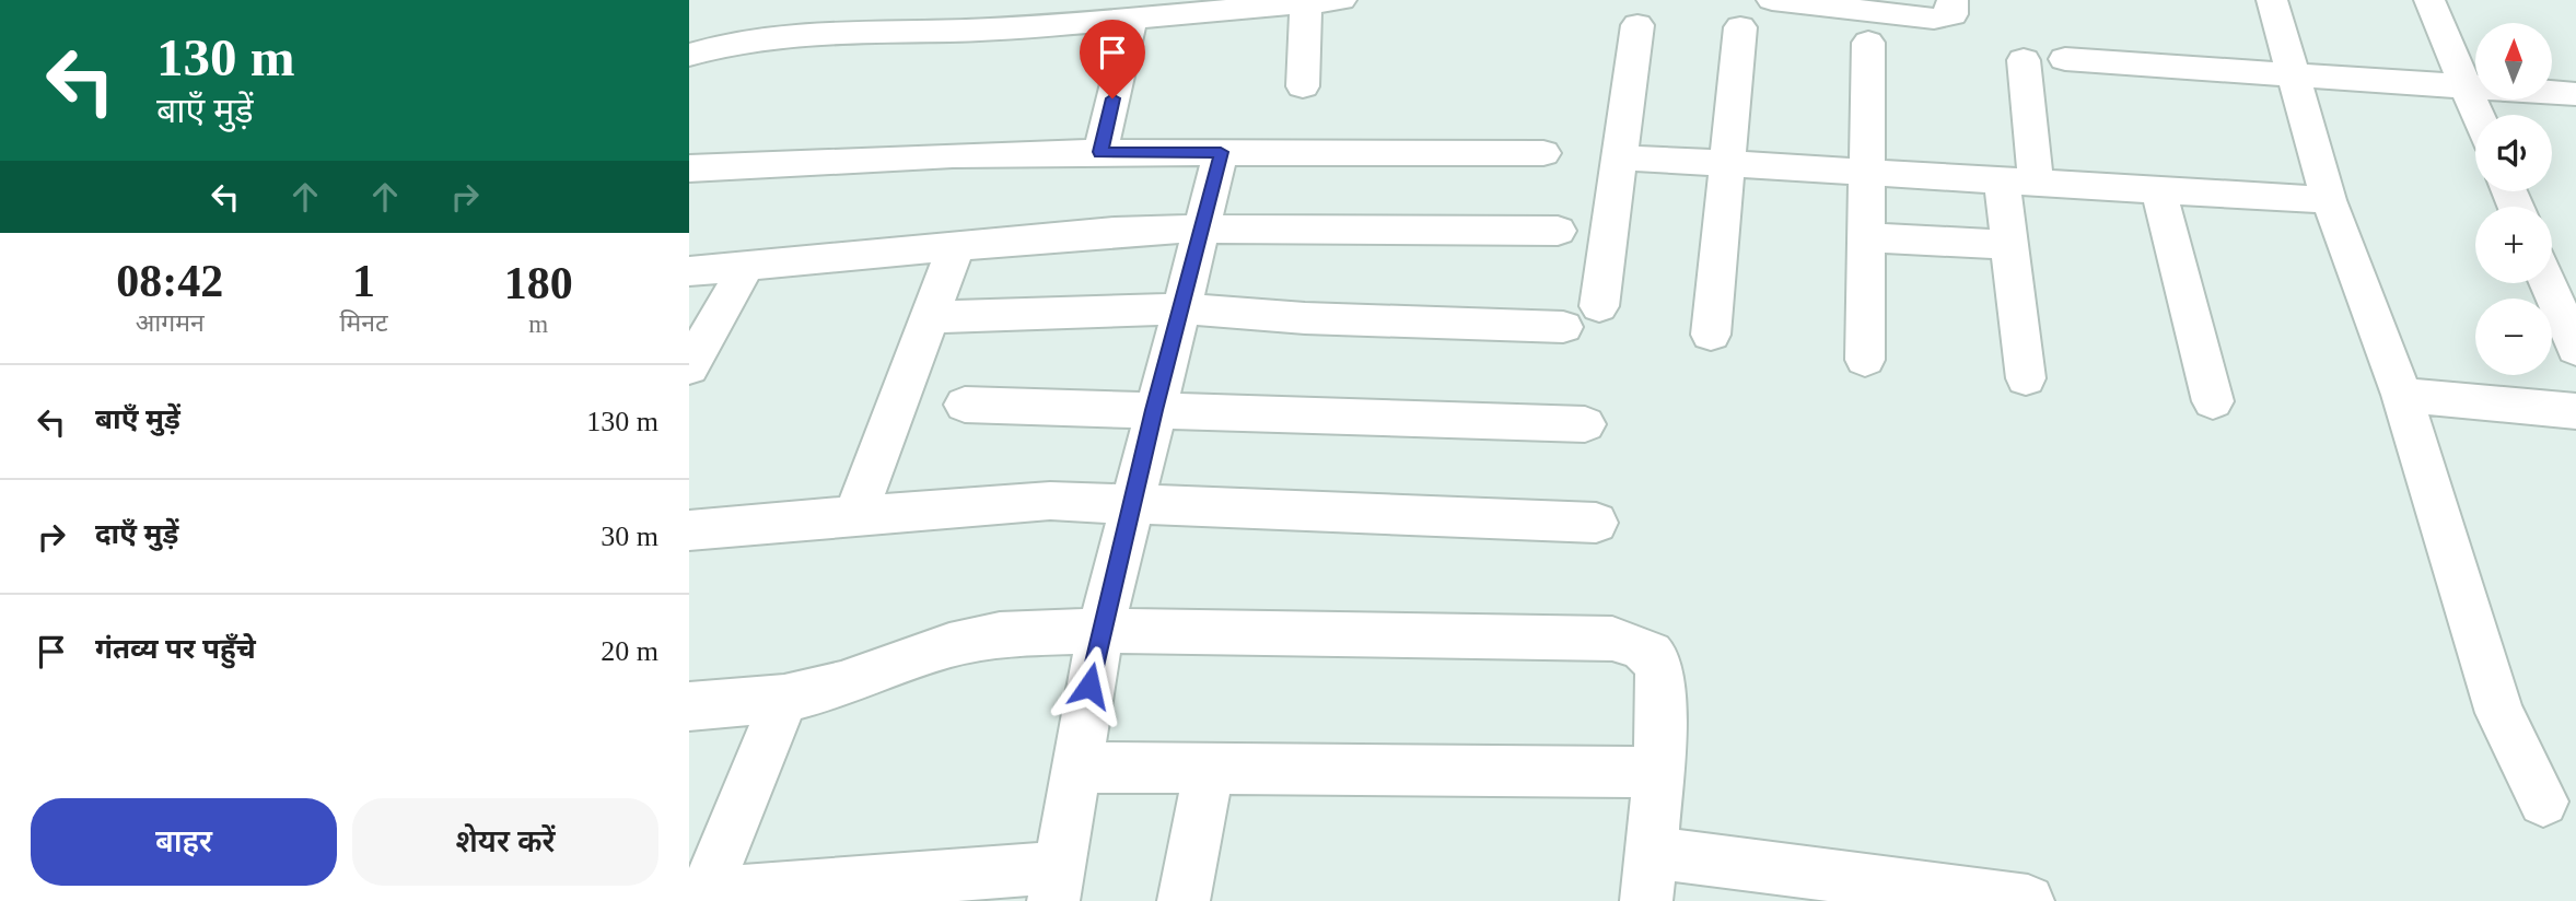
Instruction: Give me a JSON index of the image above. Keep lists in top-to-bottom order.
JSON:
{
  "north": "top",
  "page": {
    "turn": ["130 m", "बाएँ मुड़ें"],
    "map_buttons": ["+", "−"],
    "eta": [
      "08:42",
      "आगमन",
      "1",
      "मिनट",
      "180",
      "m"
    ],
    "list": [
      {
        "name": "बाएँ मुड़ें",
        "value": "130 m"
      },
      {
        "name": "दाएँ मुड़ें",
        "value": "30 m"
      },
      {
        "name": "गंतव्य पर पहुँचे",
        "value": "20 m"
      }
    ],
    "buttons": ["बाहर", "शेयर करें"]
  }
}
